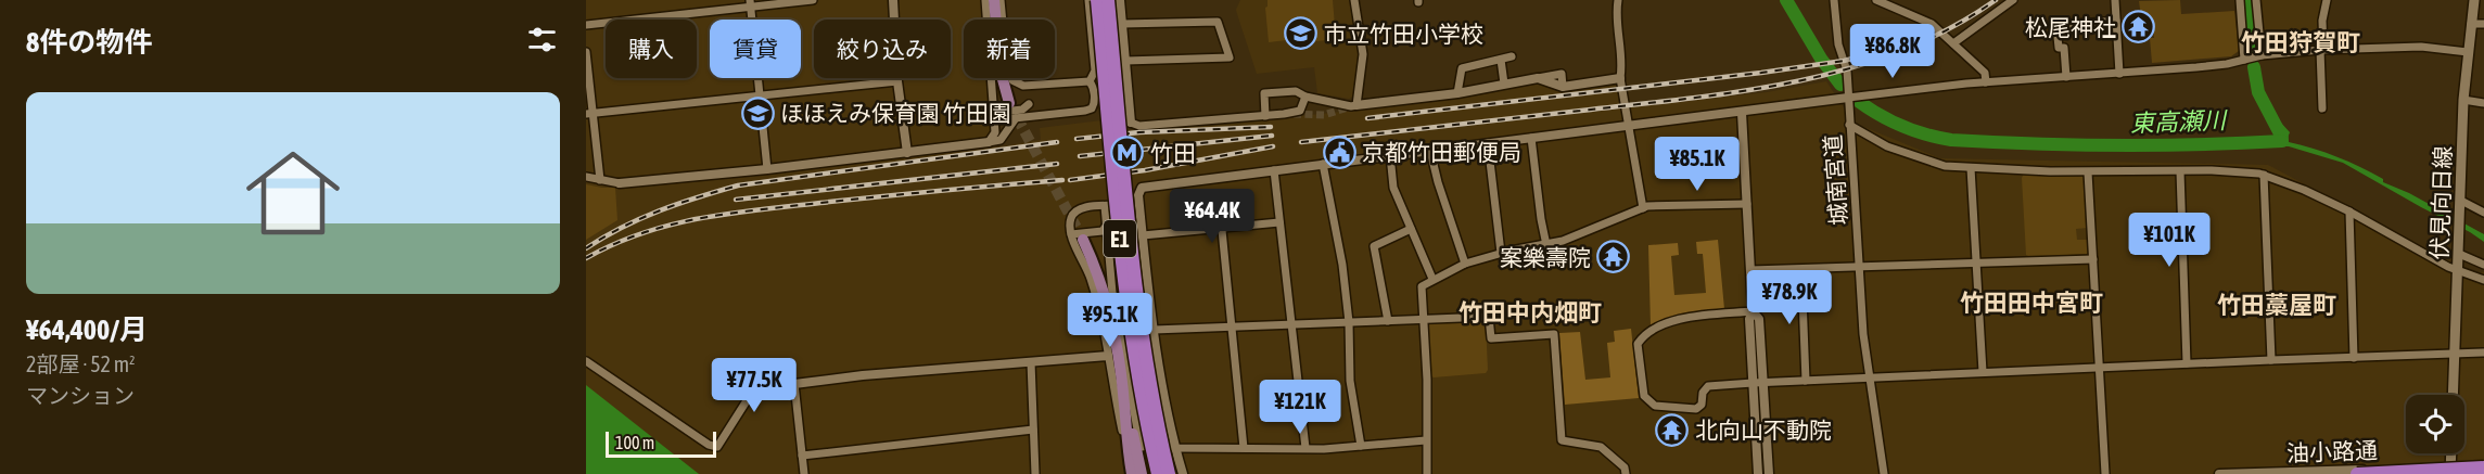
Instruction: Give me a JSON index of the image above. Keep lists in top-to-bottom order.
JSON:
{
  "streets": {
    "highway": ["E1"],
    "main road": ["伏見向日線"],
    "street": ["城南宮道", "油小路通"]
  },
  "districts": [
    "竹田狩賀町",
    "竹田田中宮町",
    "竹田藁屋町",
    "竹田中内畑町"
  ],
  "water": ["東高瀬川"],
  "places": {
    "temple": ["松尾神社", "案樂壽院", "北向山不動院"],
    "school or university": ["市立竹田小学校", "ほほえみ保育園 竹田園"],
    "public building": ["京都竹田郵便局"],
    "metro station": ["竹田"]
  },
  "scale_bar": "100 m",
  "page": {
    "heading": "8件の物件",
    "chip": [
      "購入",
      "賃貸",
      "絞り込み",
      "新着"
    ],
    "price": [
      "¥86.8K",
      "¥85.1K",
      "¥64.4K",
      "¥101K",
      "¥78.9K",
      "¥95.1K",
      "¥77.5K",
      "¥121K"
    ],
    "list": [
      {
        "name": "¥64,400/月",
        "note": "2部屋 · 52 m² · マンション"
      }
    ],
    "scale": "100 m"
  }
}
